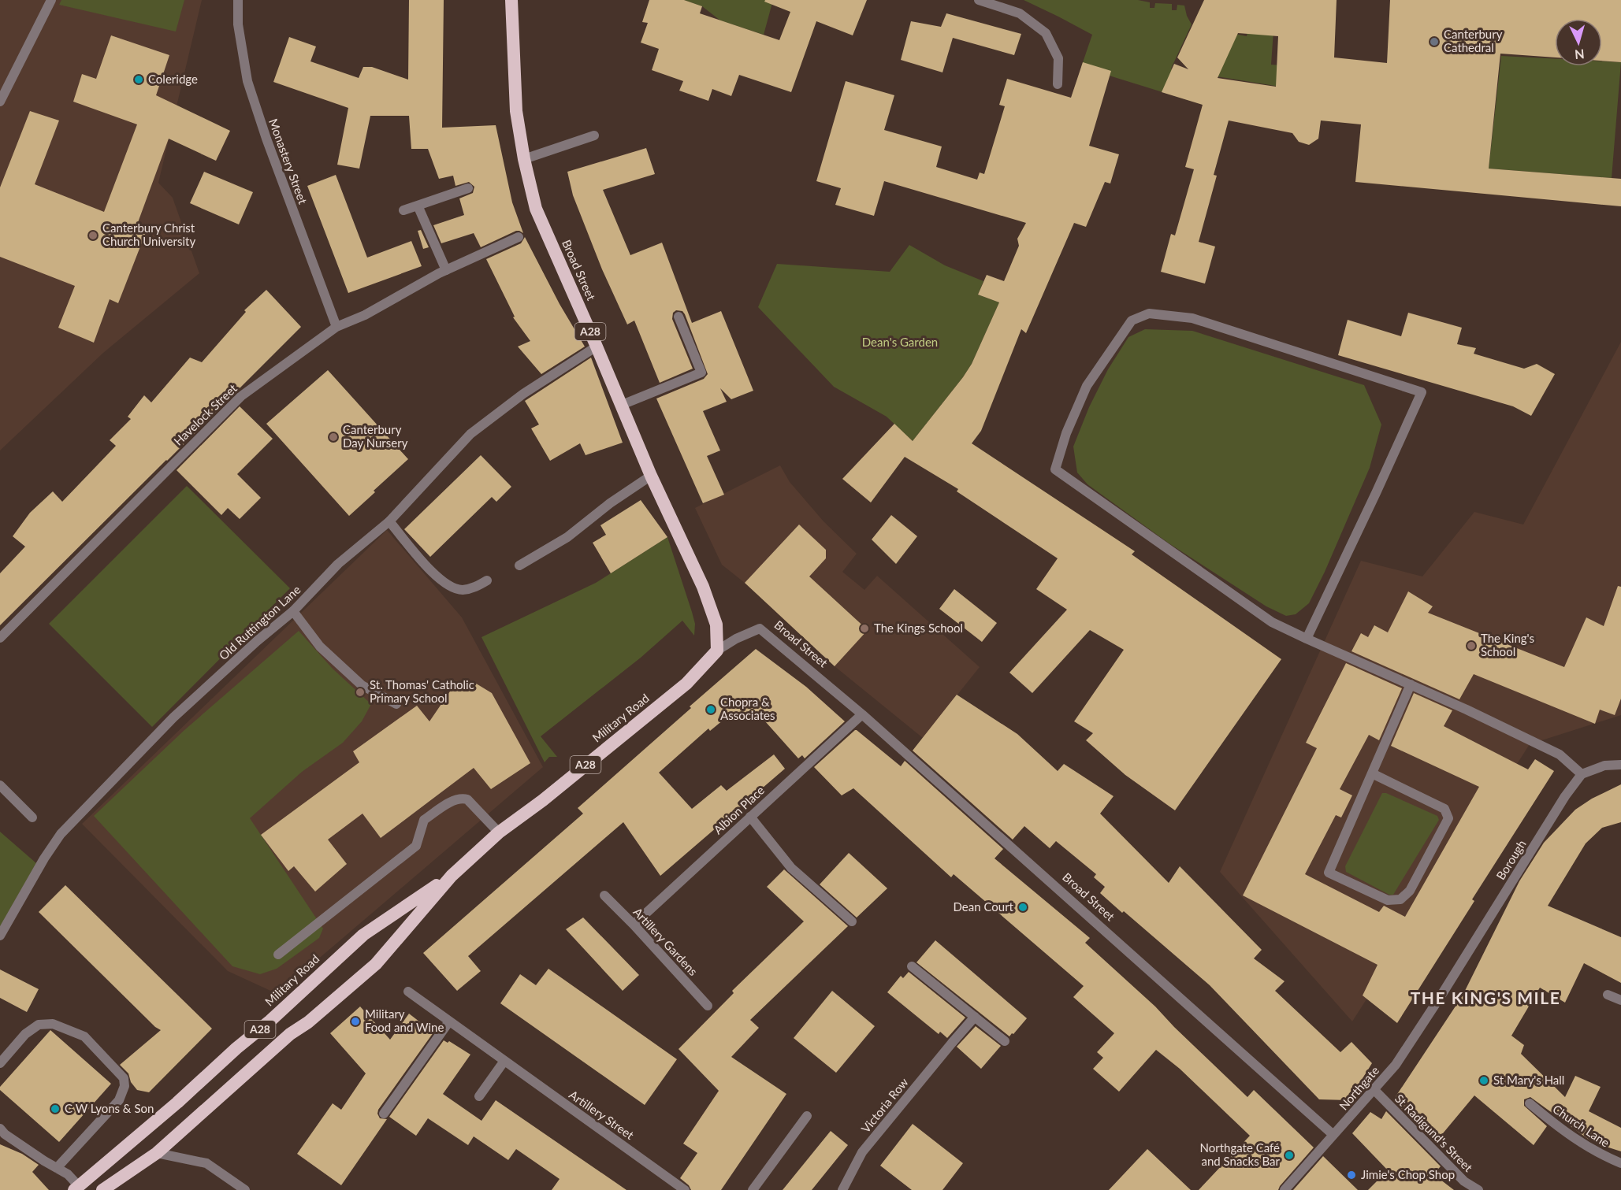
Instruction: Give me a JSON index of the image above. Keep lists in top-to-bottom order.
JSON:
{
  "streets": {
    "highway": ["Broad Street", "A28", "Military Road"],
    "street": [
      "Monastery Street",
      "Havelock Street",
      "Old Ruttington Lane",
      "Albion Place",
      "Borough",
      "Artillery Gardens",
      "Northgate",
      "Victoria Row",
      "Artillery Street",
      "Church Lane",
      "St Radigund's Street"
    ]
  },
  "crossings": [
    ["Monastery Street", "Havelock Street"],
    ["Broad Street", "Old Ruttington Lane"],
    ["Broad Street", "Military Road"],
    ["Broad Street", "Albion Place"],
    ["Broad Street", "Northgate"],
    ["Albion Place", "Artillery Gardens"],
    ["Borough", "Northgate"],
    ["Northgate", "St Radigund's Street"]
  ],
  "districts": ["THE KING'S MILE"],
  "parks": ["Dean's Garden"],
  "places": [
    "Canterbury Cathedral",
    "Coleridge",
    "Canterbury Christ Church University",
    "Canterbury Day Nursery",
    "The Kings School",
    "The King's School",
    "St. Thomas' Catholic Primary School",
    "Chopra & Associates",
    "Dean Court",
    "Military Food and Wine",
    "St Mary's Hall",
    "C W Lyons & Son",
    "Northgate Café and Snacks Bar",
    "Jimie's Chop Shop"
  ],
  "north": "bottom"
}
